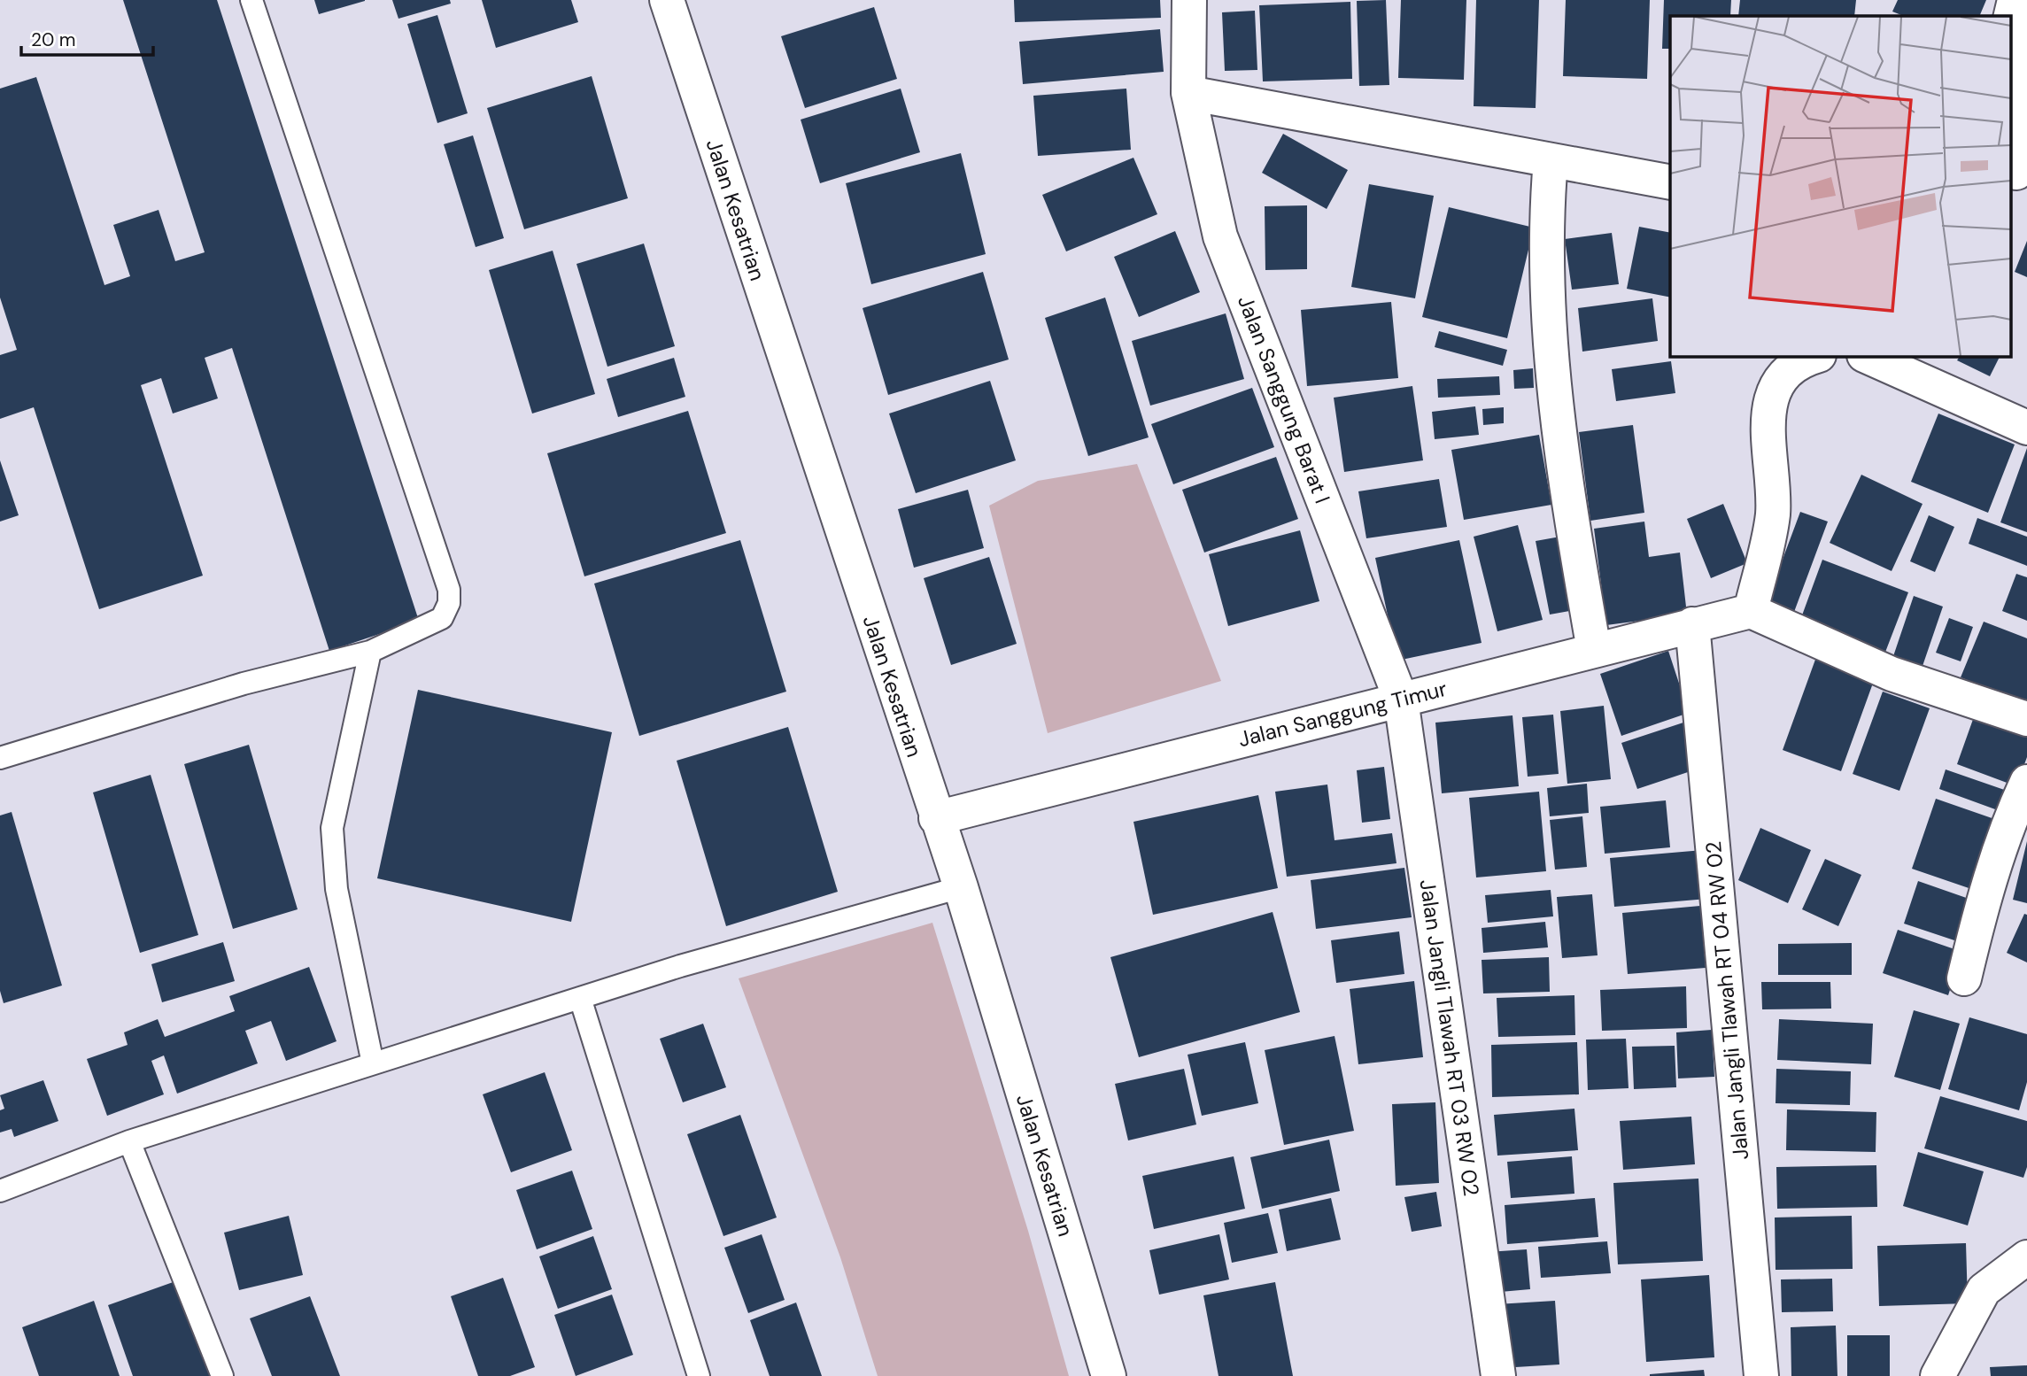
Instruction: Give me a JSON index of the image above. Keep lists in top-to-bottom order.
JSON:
{
  "streets": {
    "street": [
      "Jalan Kesatrian",
      "Jalan Sanggung Barat I",
      "Jalan Sanggung Timur",
      "Jalan Jangli Tlawah RT 04 RW 02",
      "Jalan Jangli Tlawah RT 03 RW 02"
    ]
  },
  "crossings": [
    ["Jalan Kesatrian", "Jalan Sanggung Timur"],
    ["Jalan Sanggung Barat I", "Jalan Sanggung Timur"],
    ["Jalan Sanggung Barat I", "Jalan Jangli Tlawah RT 03 RW 02"],
    ["Jalan Sanggung Timur", "Jalan Jangli Tlawah RT 04 RW 02"],
    ["Jalan Sanggung Timur", "Jalan Jangli Tlawah RT 03 RW 02"]
  ],
  "scale_bar": "20 m"
}
